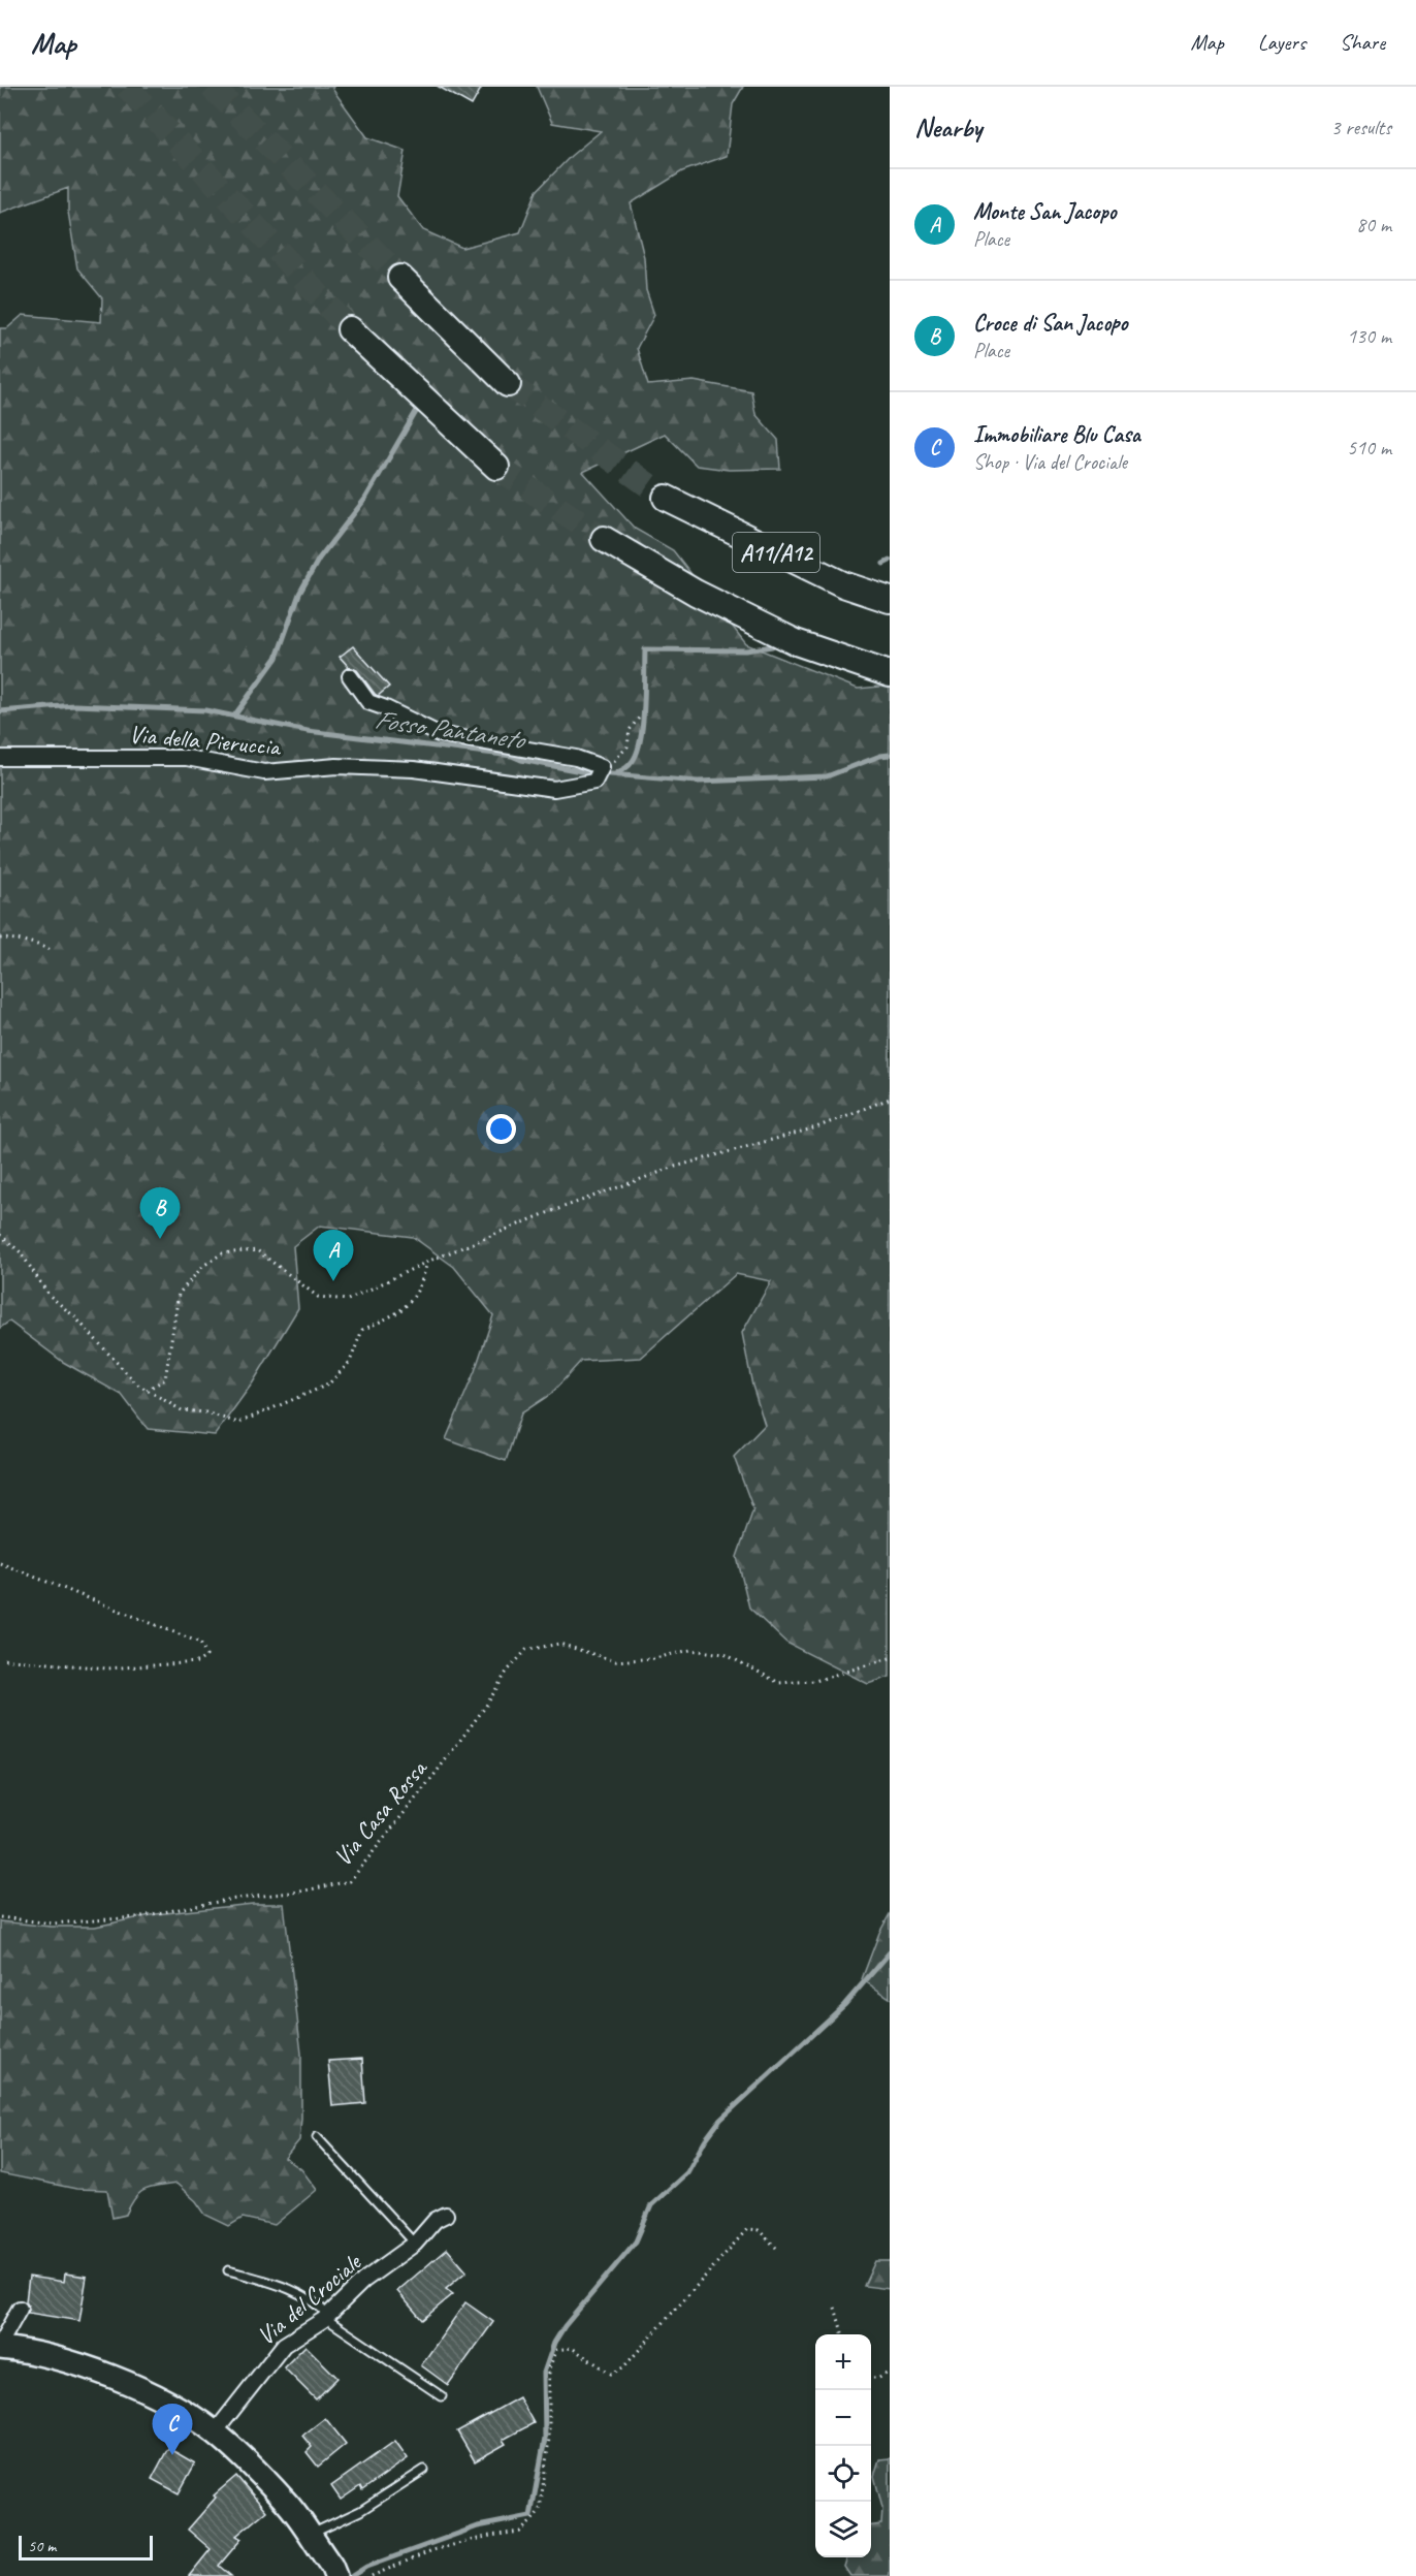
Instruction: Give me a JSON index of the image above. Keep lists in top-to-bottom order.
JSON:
{
  "streets": {
    "highway": ["A11/A12"],
    "street": ["Via della Pieruccia", "Via del Crociale"],
    "path": ["Via Casa Rossa"]
  },
  "water": ["Fosso Pantaneto"],
  "scale_bar": "50 m",
  "page": {
    "header": "Map",
    "nav": ["Map", "Layers", "Share"],
    "heading": ["Nearby", "3 results"],
    "list": [
      {
        "mark": "A",
        "name": "Monte San Jacopo",
        "note": "Place",
        "value": "80 m"
      },
      {
        "mark": "B",
        "name": "Croce di San Jacopo",
        "note": "Place",
        "value": "130 m"
      },
      {
        "mark": "C",
        "name": "Immobiliare Blu Casa",
        "note": "Shop · Via del Crociale",
        "value": "510 m"
      }
    ],
    "pins": ["B", "A", "C"],
    "map_buttons": ["+", "−"],
    "scale": "50 m"
  }
}
